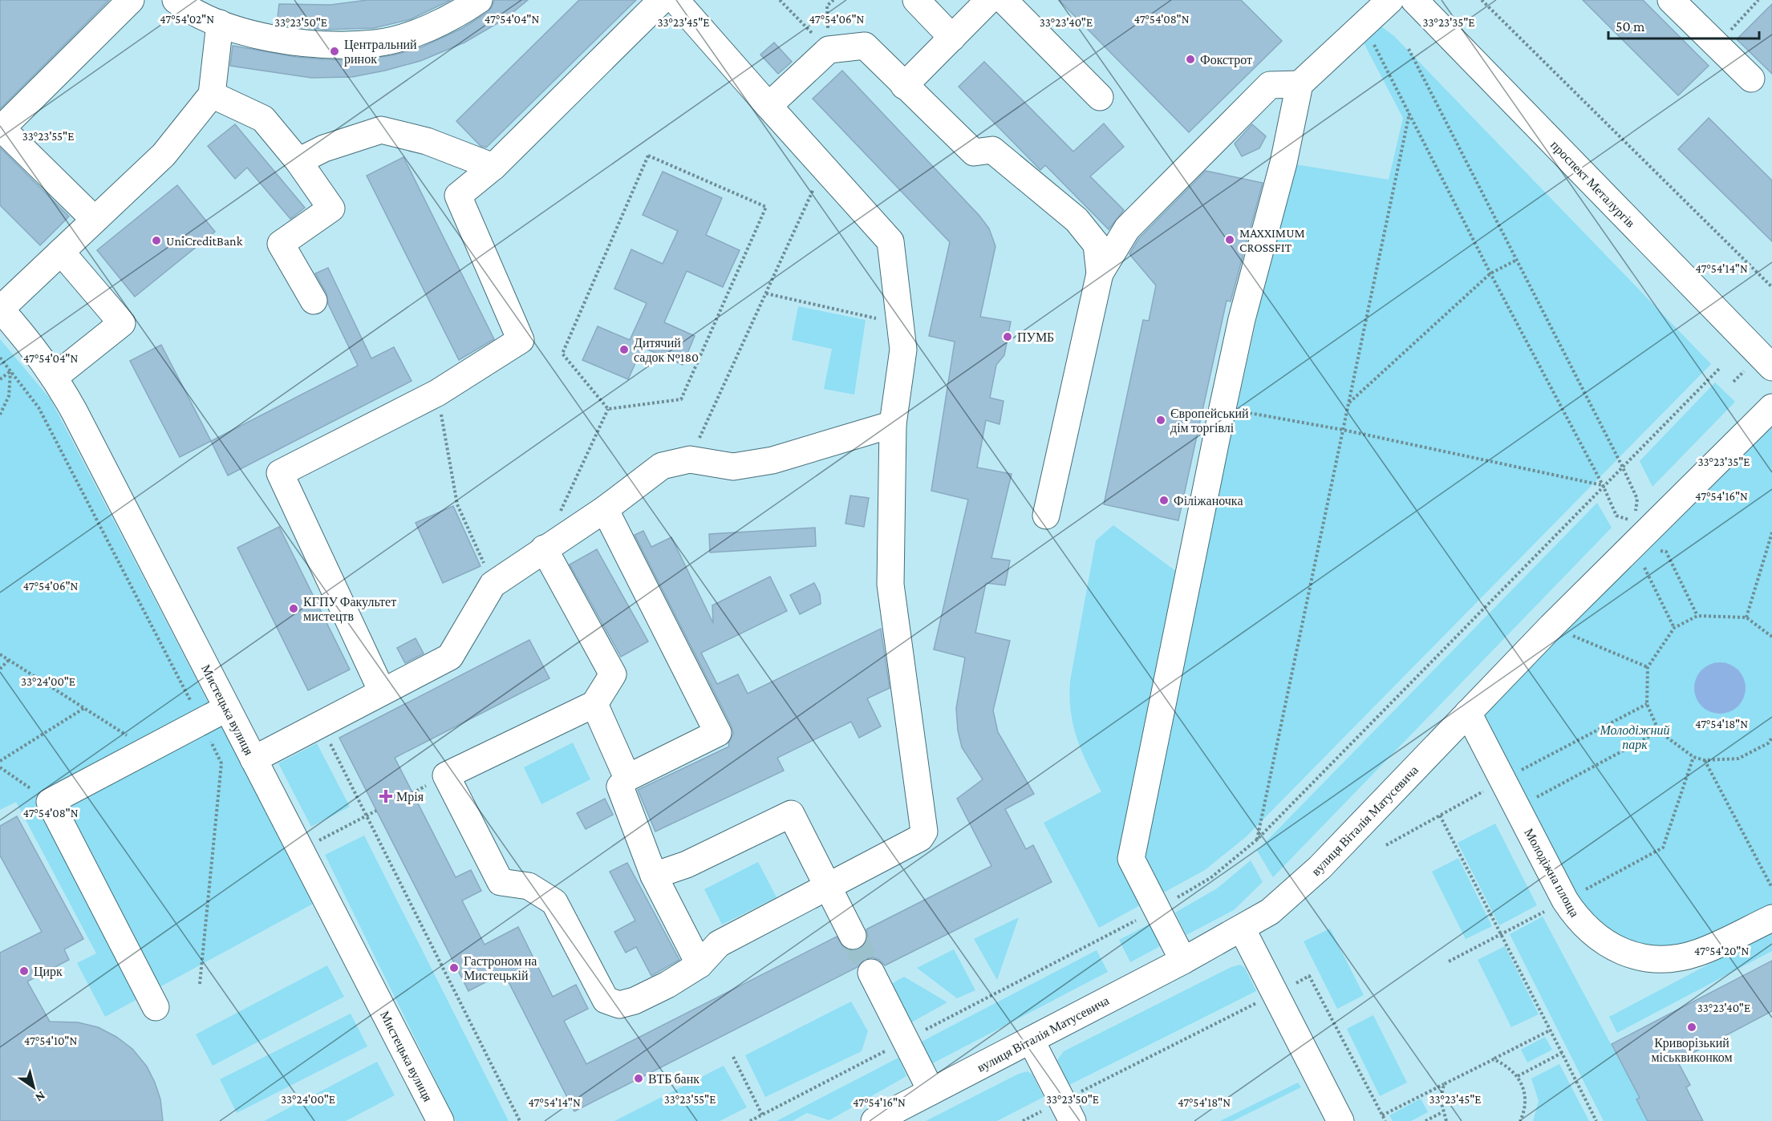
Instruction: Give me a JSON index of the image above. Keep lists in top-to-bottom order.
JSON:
{
  "streets": {
    "street": [
      "проспект Металургів",
      "Мистецька вулиця",
      "вулиця Віталія Матусевича",
      "Молодіжна площа"
    ]
  },
  "crossings": [
    ["вулиця Віталія Матусевича", "Молодіжна площа"]
  ],
  "parks": ["Молодіжний парк"],
  "places": {
    "other": [
      "Центральний ринок",
      "Фокстрот",
      "MAXXIMUM CROSSFIT",
      "UniCreditBank",
      "ПУМБ",
      "Дитячий садок №180",
      "Європейський дім торгівлі",
      "Філіжаночка",
      "КГПУ Факультет мистецтв",
      "Гастроном на Мистецькій",
      "Цирк",
      "Криворізький міськвиконком",
      "ВТБ банк"
    ],
    "health": ["Мрія"]
  },
  "scale_bar": "50 m",
  "north": "bottom right",
  "coordinates": [
    "47°54'02\"N",
    "47°54'04\"N",
    "47°54'06\"N",
    "47°54'08\"N",
    "33°23'50\"E",
    "33°23'45\"E",
    "33°23'40\"E",
    "33°23'35\"E",
    "33°23'55\"E",
    "47°54'14\"N",
    "47°54'16\"N",
    "33°24'00\"E",
    "47°54'18\"N",
    "47°54'20\"N",
    "47°54'10\"N"
  ]
}
